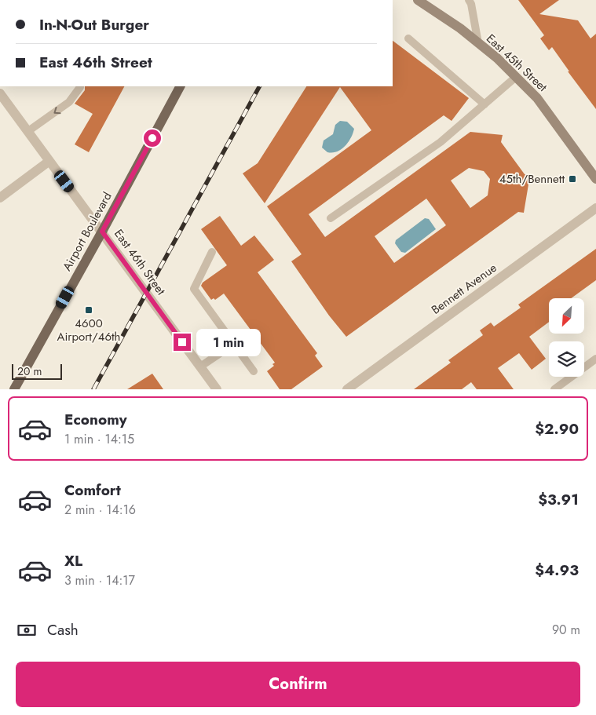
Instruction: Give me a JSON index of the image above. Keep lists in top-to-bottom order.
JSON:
{
  "streets": {
    "main road": ["East 45th Street", "Airport Boulevard"],
    "street": ["East 46th Street", "Bennett Avenue"]
  },
  "crossings": [
    ["Airport Boulevard", "East 46th Street"]
  ],
  "places": {
    "transit": ["45th/Bennett", "4600 Airport/46th"]
  },
  "scale_bar": "20 m",
  "north": "bottom left",
  "page": {
    "banner": ["In-N-Out Burger", "East 46th Street"],
    "bubble": "1 min",
    "scale": "20 m",
    "list": [
      {
        "name": "Economy",
        "note": "1 min · 14:15",
        "value": "$2.90"
      },
      {
        "name": "Comfort",
        "note": "2 min · 14:16",
        "value": "$3.91"
      },
      {
        "name": "XL",
        "note": "3 min · 14:17",
        "value": "$4.93"
      }
    ],
    "pay": ["Cash", "90 m"],
    "buttons": "Confirm"
  }
}
